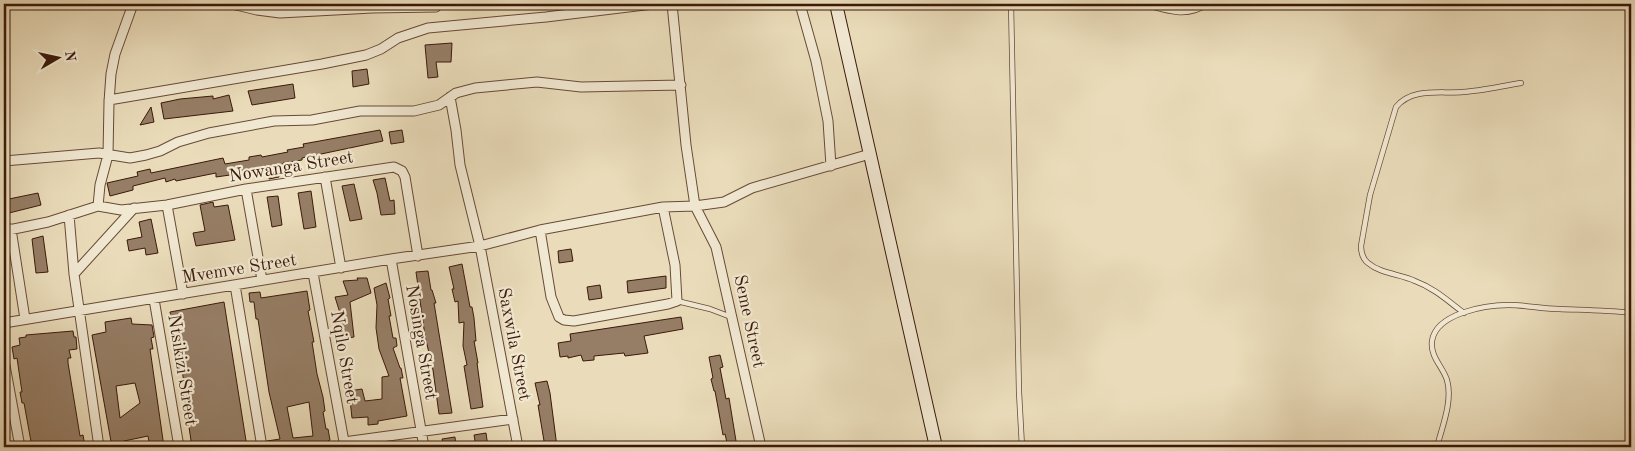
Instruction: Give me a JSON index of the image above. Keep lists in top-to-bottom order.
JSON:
{
  "streets": {
    "street": [
      "Nowanga Street",
      "Mvemve Street",
      "Seme Street",
      "Nosinga Street",
      "Saxwila Street",
      "Nqilo Street",
      "Ntsikizi Street"
    ]
  },
  "crossings": [
    ["Nowanga Street", "Mvemve Street"],
    ["Mvemve Street", "Nosinga Street"],
    ["Mvemve Street", "Saxwila Street"],
    ["Mvemve Street", "Nqilo Street"],
    ["Mvemve Street", "Ntsikizi Street"]
  ],
  "north": "right"
}
